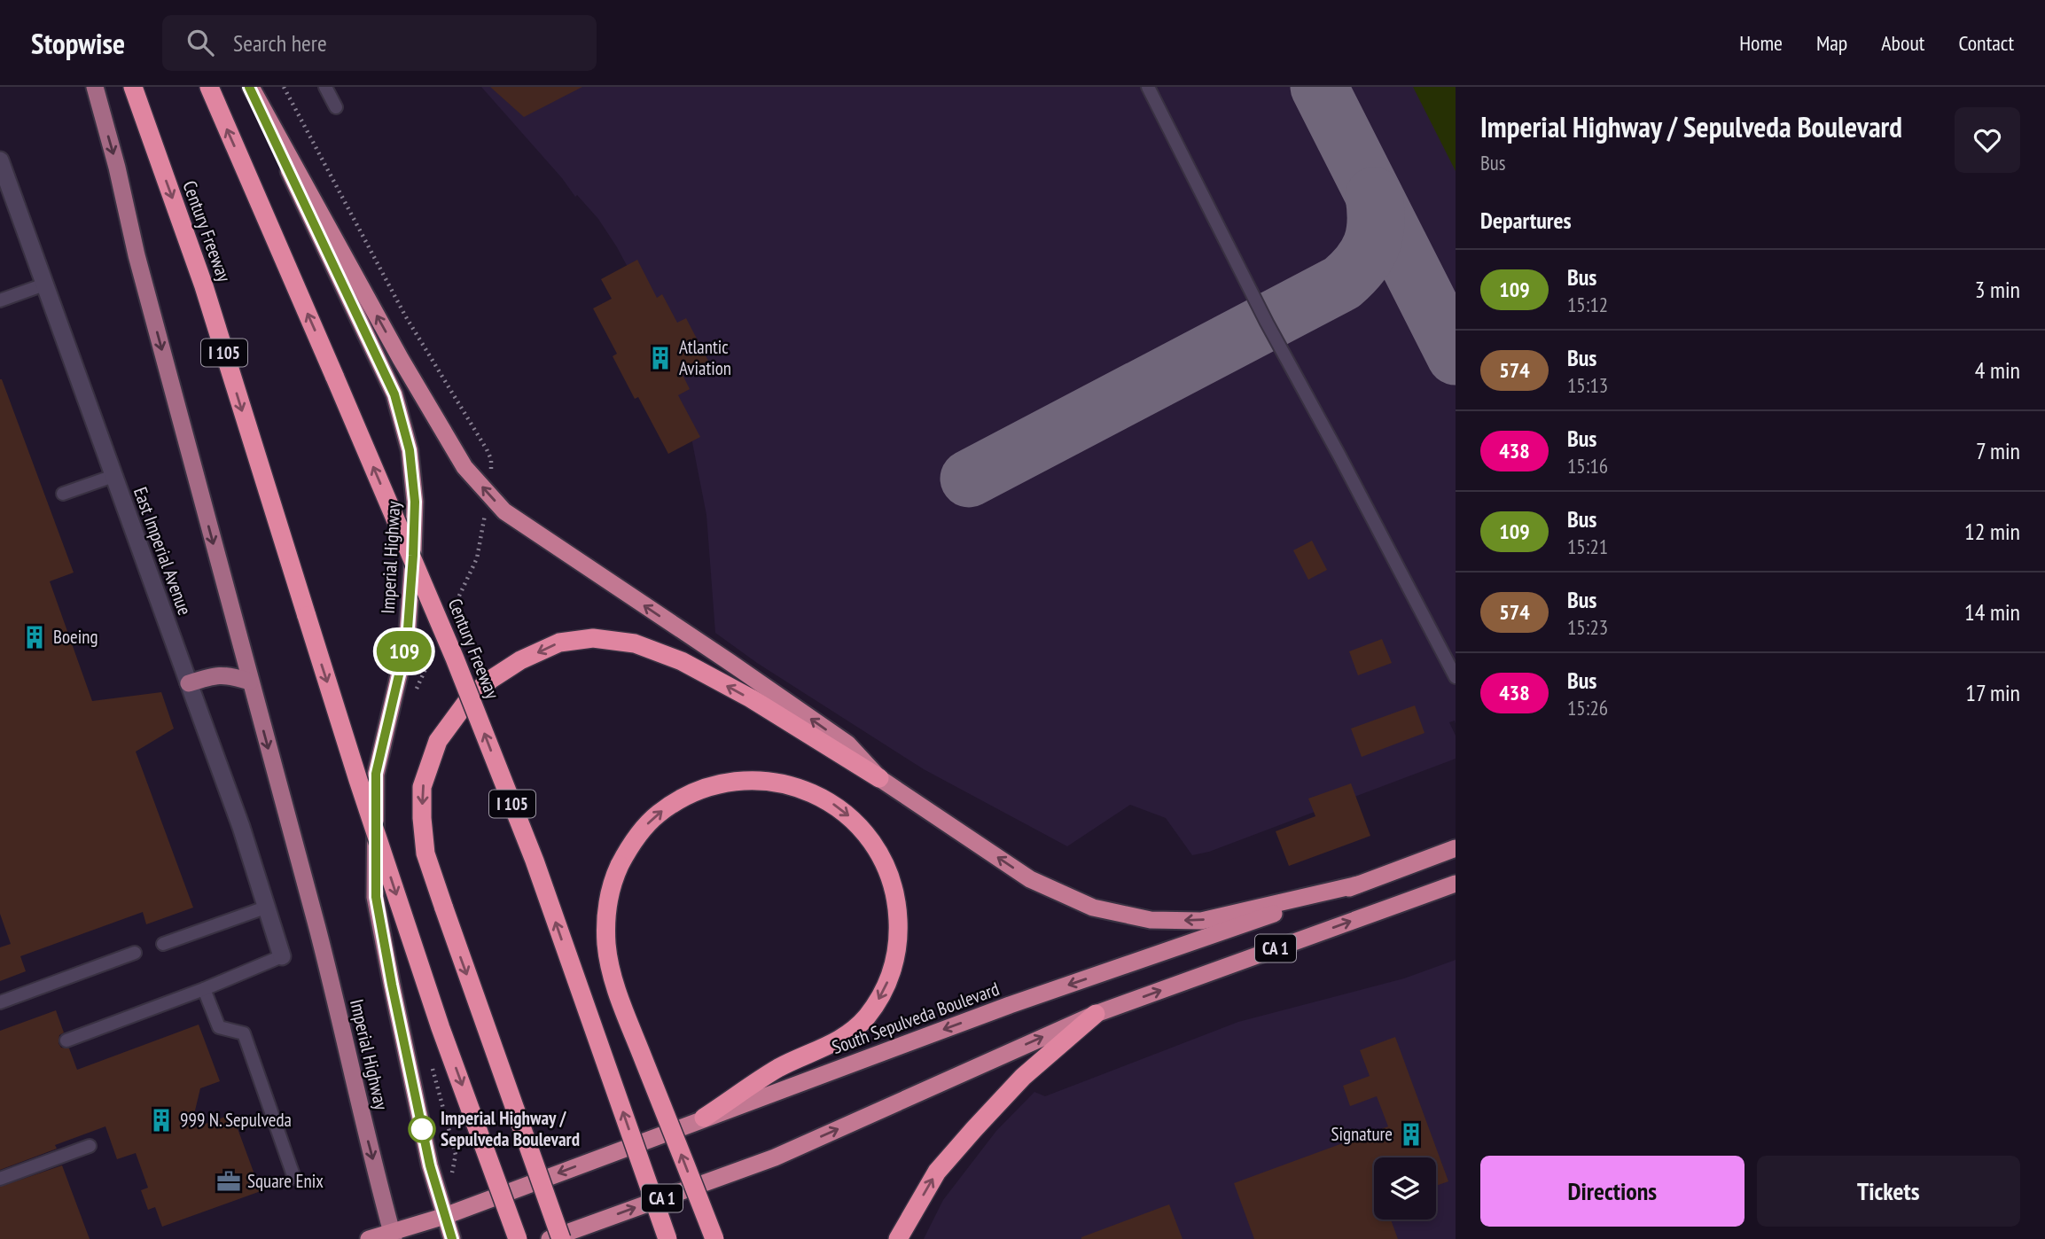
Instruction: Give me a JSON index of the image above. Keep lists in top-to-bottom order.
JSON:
{
  "streets": {
    "highway": [
      "Century Freeway",
      "I 105",
      "CA 1",
      "South Sepulveda Boulevard"
    ],
    "main road": ["Imperial Highway"],
    "street": ["East Imperial Avenue"]
  },
  "crossings": [
    ["Imperial Highway", "CA 1"],
    ["Imperial Highway", "South Sepulveda Boulevard"],
    ["CA 1", "South Sepulveda Boulevard"]
  ],
  "places": {
    "building": [
      "Atlantic Aviation",
      "Boeing",
      "999 N. Sepulveda",
      "Signature"
    ],
    "other": ["Imperial Highway / Sepulveda Boulevard"],
    "office": ["Square Enix"]
  },
  "lines": ["bus line 109"],
  "page": {
    "header": "Stopwise",
    "search": "Search here",
    "nav": [
      "Home",
      "Map",
      "About",
      "Contact"
    ],
    "on_map": "109",
    "heading": [
      ["Imperial Highway / Sepulveda Boulevard", "Bus"],
      "Departures"
    ],
    "list": [
      {
        "mark": "109",
        "name": "Bus",
        "note": "15:12",
        "value": "3 min"
      },
      {
        "mark": "574",
        "name": "Bus",
        "note": "15:13",
        "value": "4 min"
      },
      {
        "mark": "438",
        "name": "Bus",
        "note": "15:16",
        "value": "7 min"
      },
      {
        "mark": "109",
        "name": "Bus",
        "note": "15:21",
        "value": "12 min"
      },
      {
        "mark": "574",
        "name": "Bus",
        "note": "15:23",
        "value": "14 min"
      },
      {
        "mark": "438",
        "name": "Bus",
        "note": "15:26",
        "value": "17 min"
      }
    ],
    "buttons": ["Directions", "Tickets"]
  }
}
